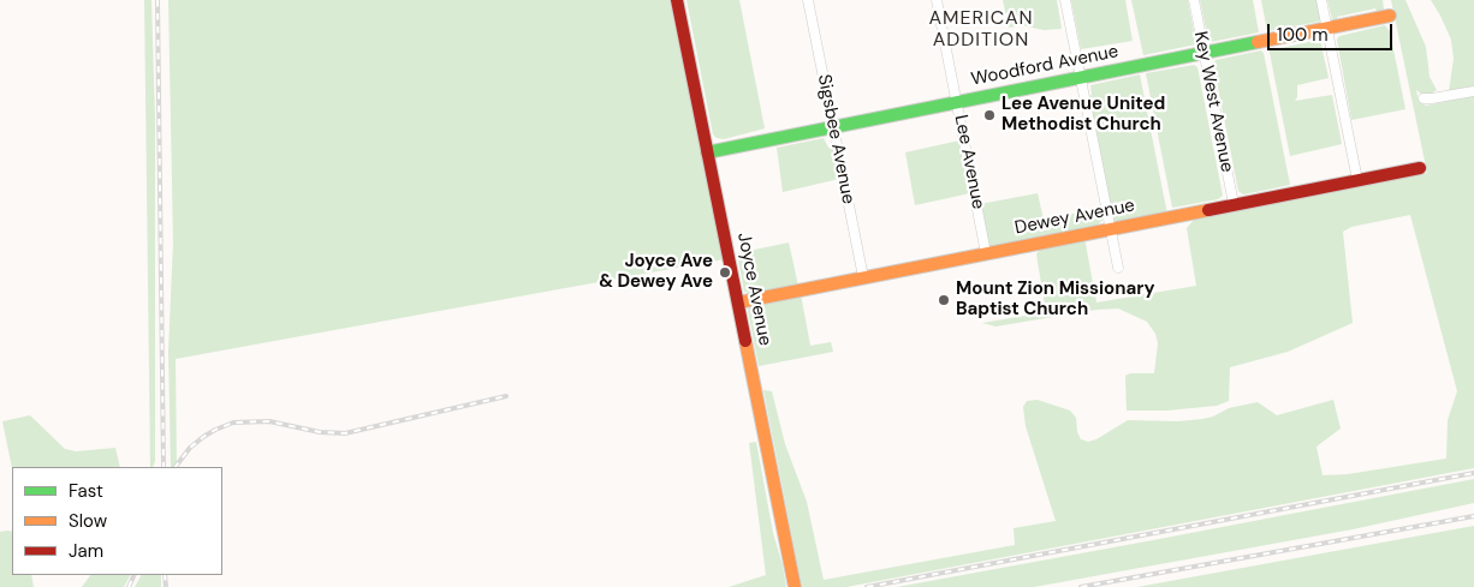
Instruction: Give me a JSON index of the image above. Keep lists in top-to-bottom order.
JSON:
{
  "streets": {
    "street": [
      "Woodford Avenue",
      "Key West Avenue",
      "Sigsbee Avenue",
      "Lee Avenue",
      "Dewey Avenue",
      "Joyce Avenue"
    ]
  },
  "crossings": [
    ["Woodford Avenue", "Key West Avenue"],
    ["Woodford Avenue", "Sigsbee Avenue"],
    ["Woodford Avenue", "Lee Avenue"],
    ["Woodford Avenue", "Joyce Avenue"],
    ["Key West Avenue", "Dewey Avenue"],
    ["Sigsbee Avenue", "Dewey Avenue"],
    ["Lee Avenue", "Dewey Avenue"],
    ["Dewey Avenue", "Joyce Avenue"]
  ],
  "districts": ["AMERICAN ADDITION"],
  "places": ["Lee Avenue United Methodist Church", "Joyce Ave & Dewey Ave", "Mount Zion Missionary Baptist Church"],
  "legend": ["Fast", "Slow", "Jam"],
  "scale_bar": "100 m"
}
